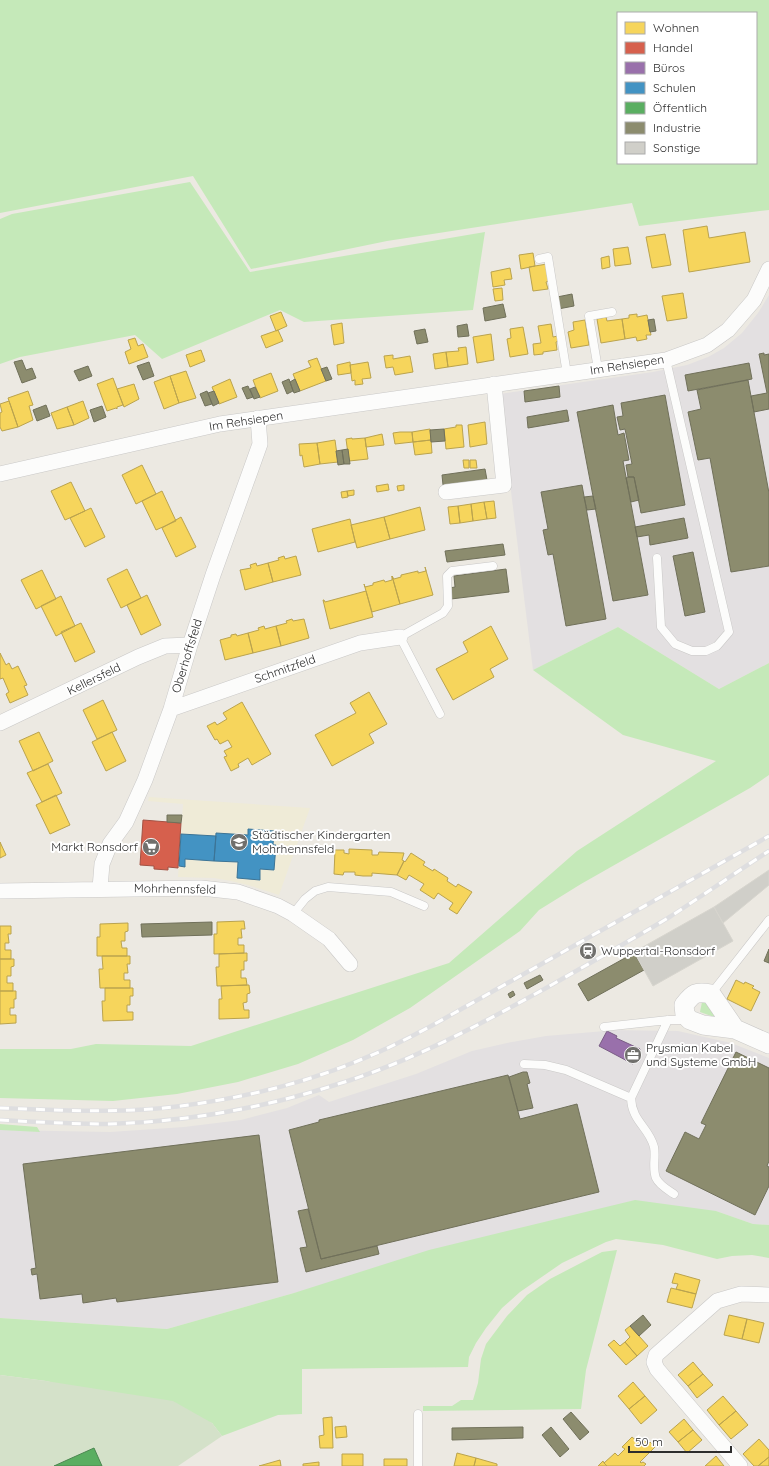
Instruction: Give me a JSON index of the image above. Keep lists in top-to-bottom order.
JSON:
{
  "streets": {
    "street": [
      "Im Rehsiepen",
      "Oberhoffsfeld",
      "Schmitzfeld",
      "Kellersfeld",
      "Mohrhennsfeld"
    ]
  },
  "crossings": [
    ["Im Rehsiepen", "Oberhoffsfeld"],
    ["Oberhoffsfeld", "Schmitzfeld"],
    ["Oberhoffsfeld", "Kellersfeld"],
    ["Oberhoffsfeld", "Mohrhennsfeld"]
  ],
  "places": {
    "school or university": ["Städtischer Kindergarten Mohrhennsfeld"],
    "supermarket": ["Markt Ronsdorf"],
    "station": ["Wuppertal-Ronsdorf"],
    "office": ["Prysmian Kabel und Systeme GmbH"]
  },
  "legend": [
    "Wohnen",
    "Handel",
    "Büros",
    "Schulen",
    "Öffentlich",
    "Industrie",
    "Sonstige"
  ],
  "scale_bar": "50 m"
}
